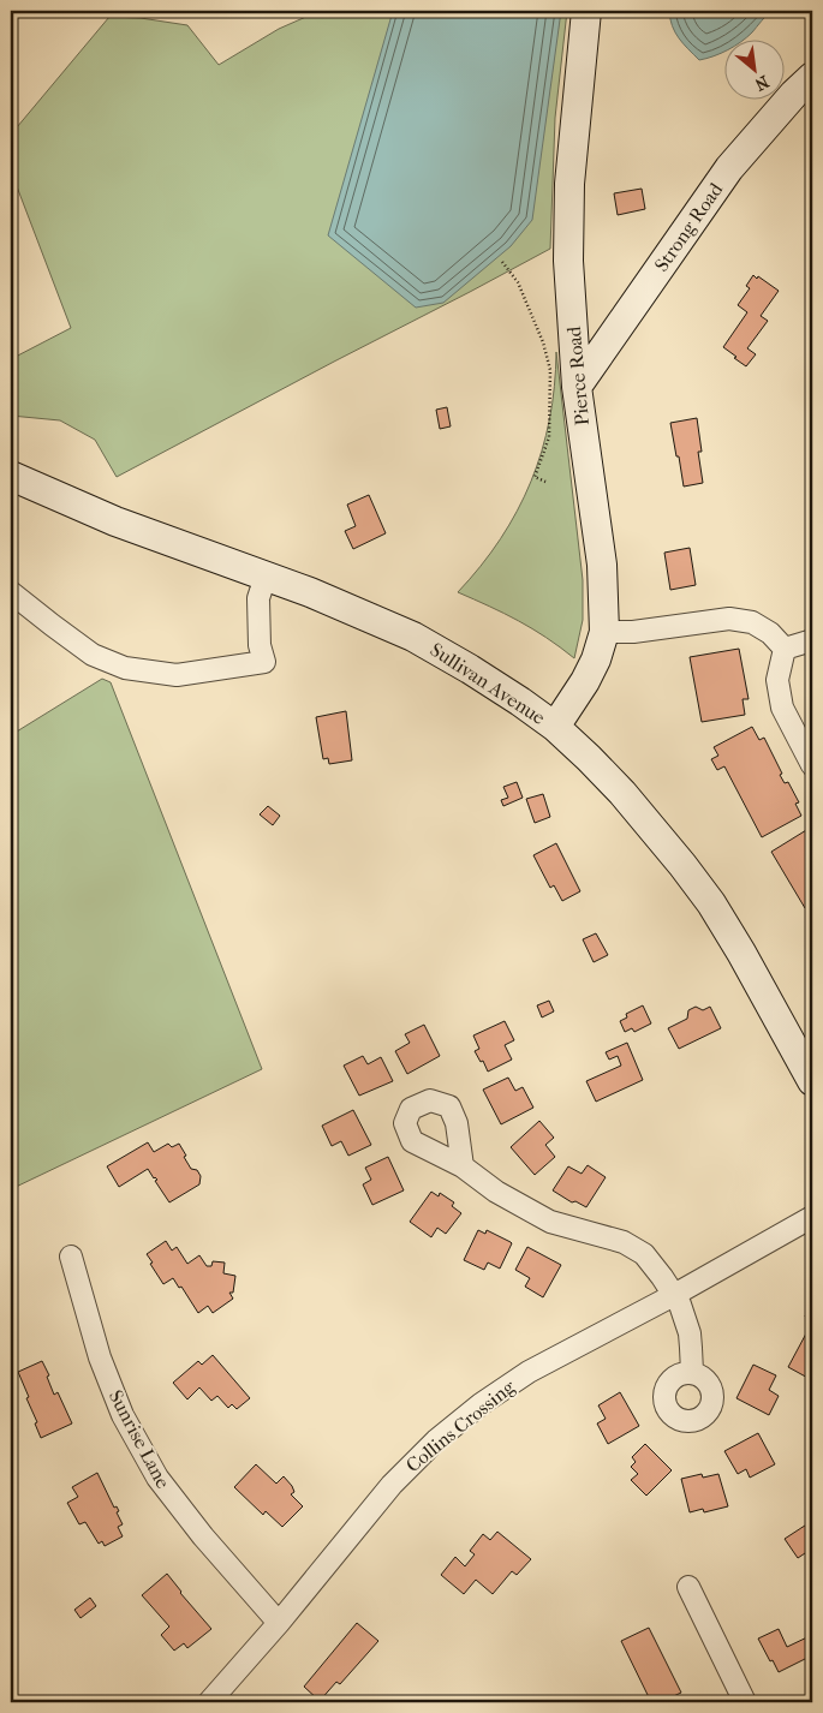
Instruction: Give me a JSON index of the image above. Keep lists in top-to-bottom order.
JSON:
{
  "streets": {
    "street": [
      "Strong Road",
      "Pierce Road",
      "Sullivan Avenue",
      "Collins Crossing",
      "Sunrise Lane"
    ]
  },
  "crossings": [
    ["Strong Road", "Pierce Road"],
    ["Pierce Road", "Sullivan Avenue"],
    ["Collins Crossing", "Sunrise Lane"]
  ],
  "north": "bottom right"
}
